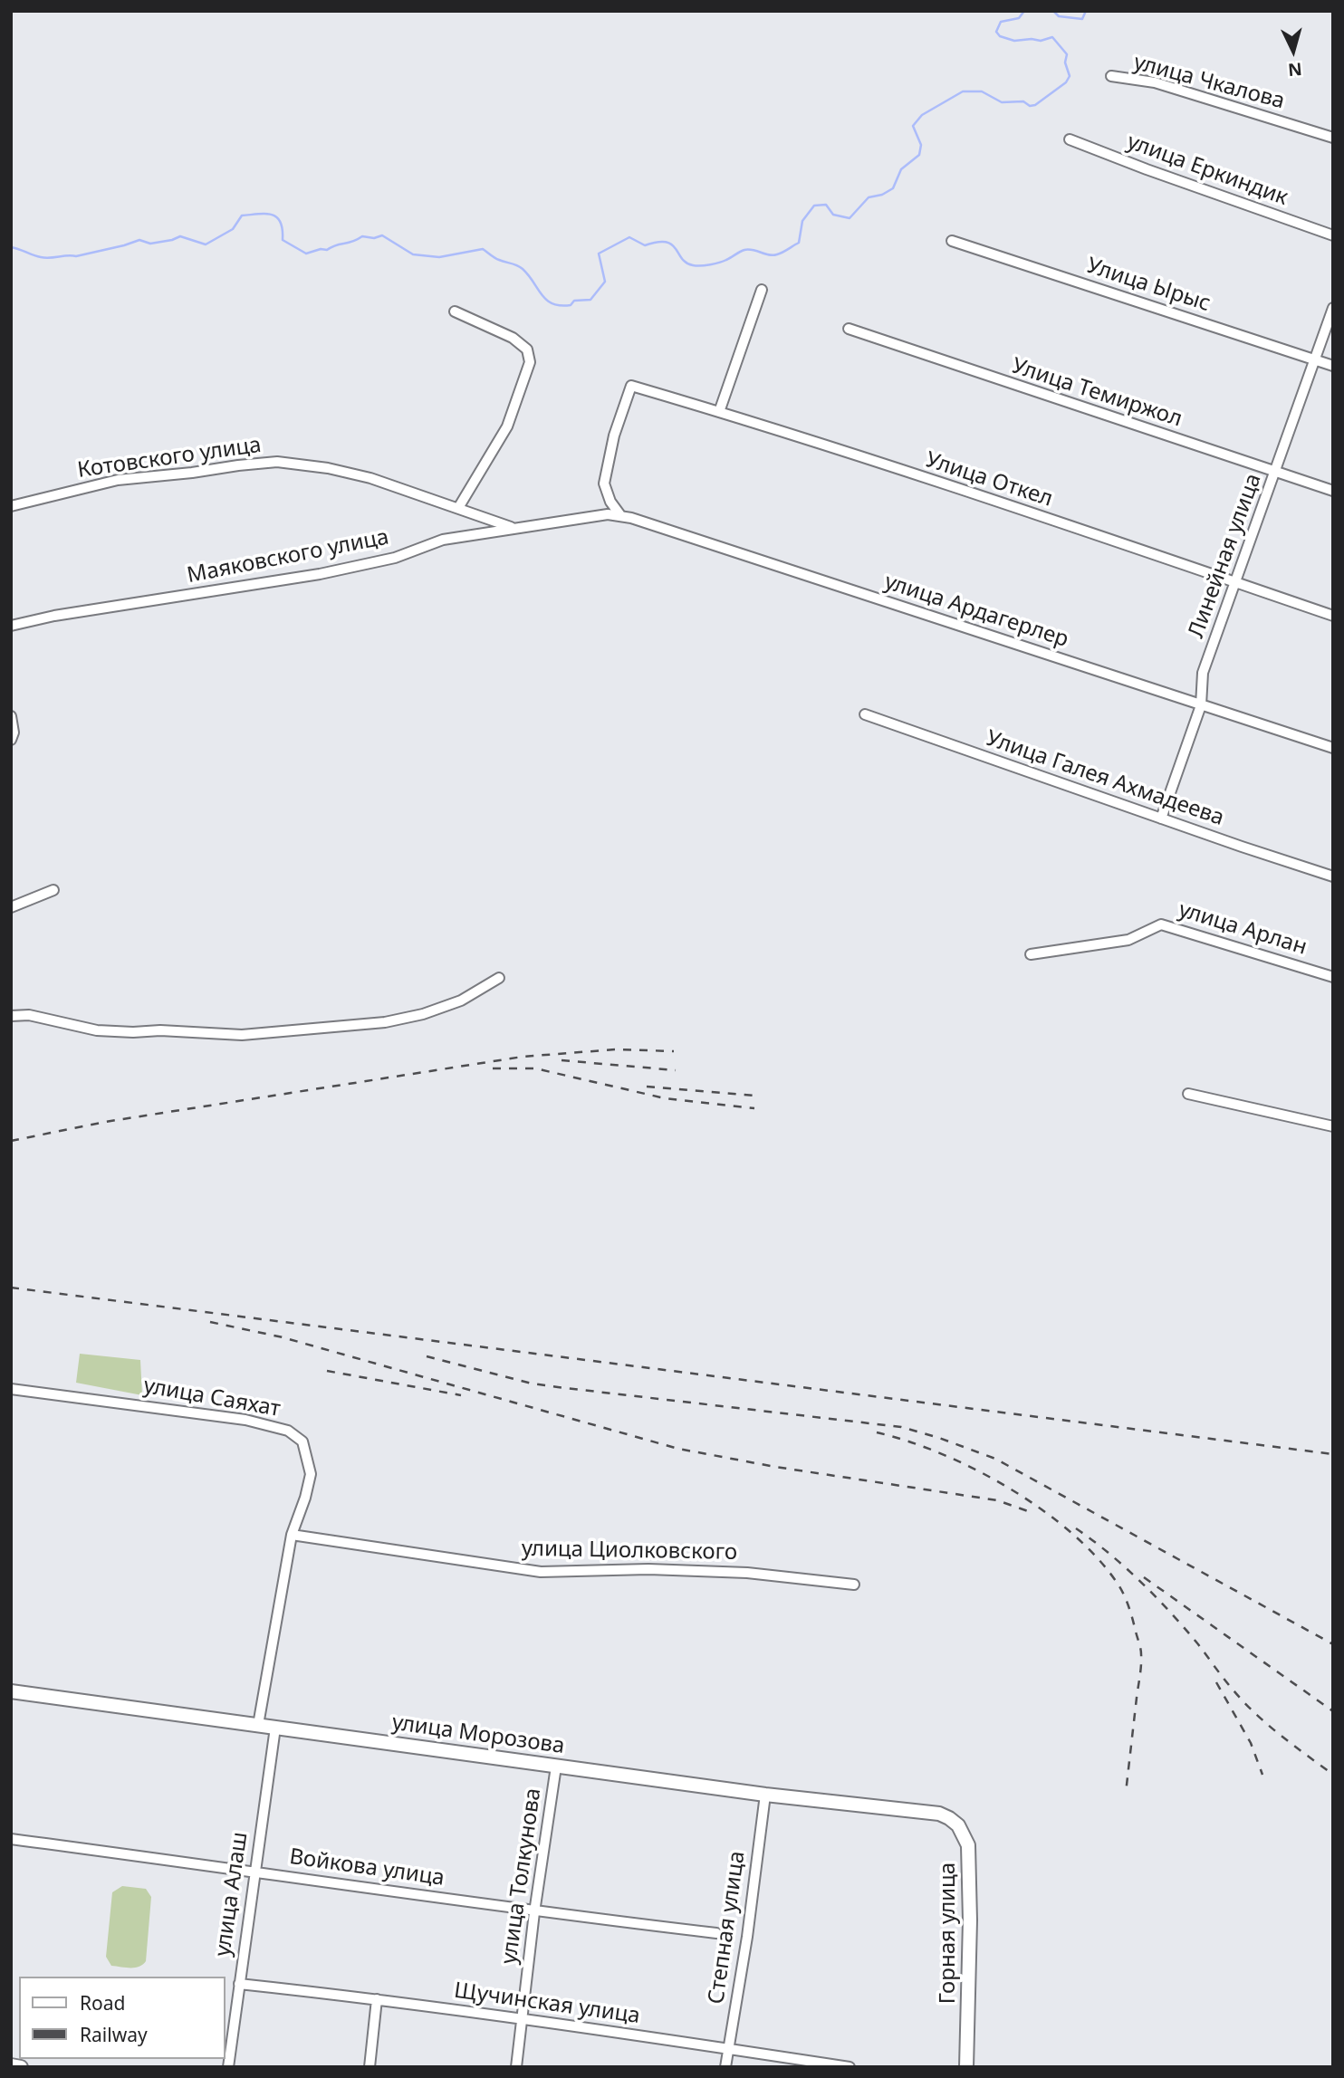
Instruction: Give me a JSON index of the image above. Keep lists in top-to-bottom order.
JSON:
{
  "streets": {
    "main road": ["улица Морозова", "Горная улица"],
    "street": [
      "улица Чкалова",
      "улица Еркиндик",
      "Улица Ырыс",
      "Улица Темиржол",
      "Котовского улица",
      "Улица Откел",
      "Линейная улица",
      "Маяковского улица",
      "улица Ардагерлер",
      "Улица Галея Ахмадеева",
      "улица Арлан",
      "улица Саяхат",
      "улица Циолковского",
      "Войкова улица",
      "улица Толкунова",
      "улица Алаш",
      "Степная улица",
      "Щучинская улица"
    ]
  },
  "crossings": [
    ["Улица Ырыс", "Линейная улица"],
    ["Улица Темиржол", "Линейная улица"],
    ["Котовского улица", "Маяковского улица"],
    ["Улица Откел", "Линейная улица"],
    ["Улица Откел", "улица Ардагерлер"],
    ["Линейная улица", "улица Ардагерлер"],
    ["Линейная улица", "Улица Галея Ахмадеева"],
    ["Маяковского улица", "улица Ардагерлер"],
    ["улица Саяхат", "улица Циолковского"],
    ["улица Саяхат", "улица Морозова"],
    ["улица Морозова", "улица Толкунова"],
    ["улица Морозова", "улица Алаш"],
    ["улица Морозова", "Степная улица"],
    ["улица Морозова", "Горная улица"],
    ["Войкова улица", "улица Толкунова"],
    ["Войкова улица", "улица Алаш"],
    ["улица Толкунова", "Щучинская улица"],
    ["улица Алаш", "Щучинская улица"],
    ["Степная улица", "Щучинская улица"]
  ],
  "legend": ["Road", "Railway"],
  "north": "bottom"
}
